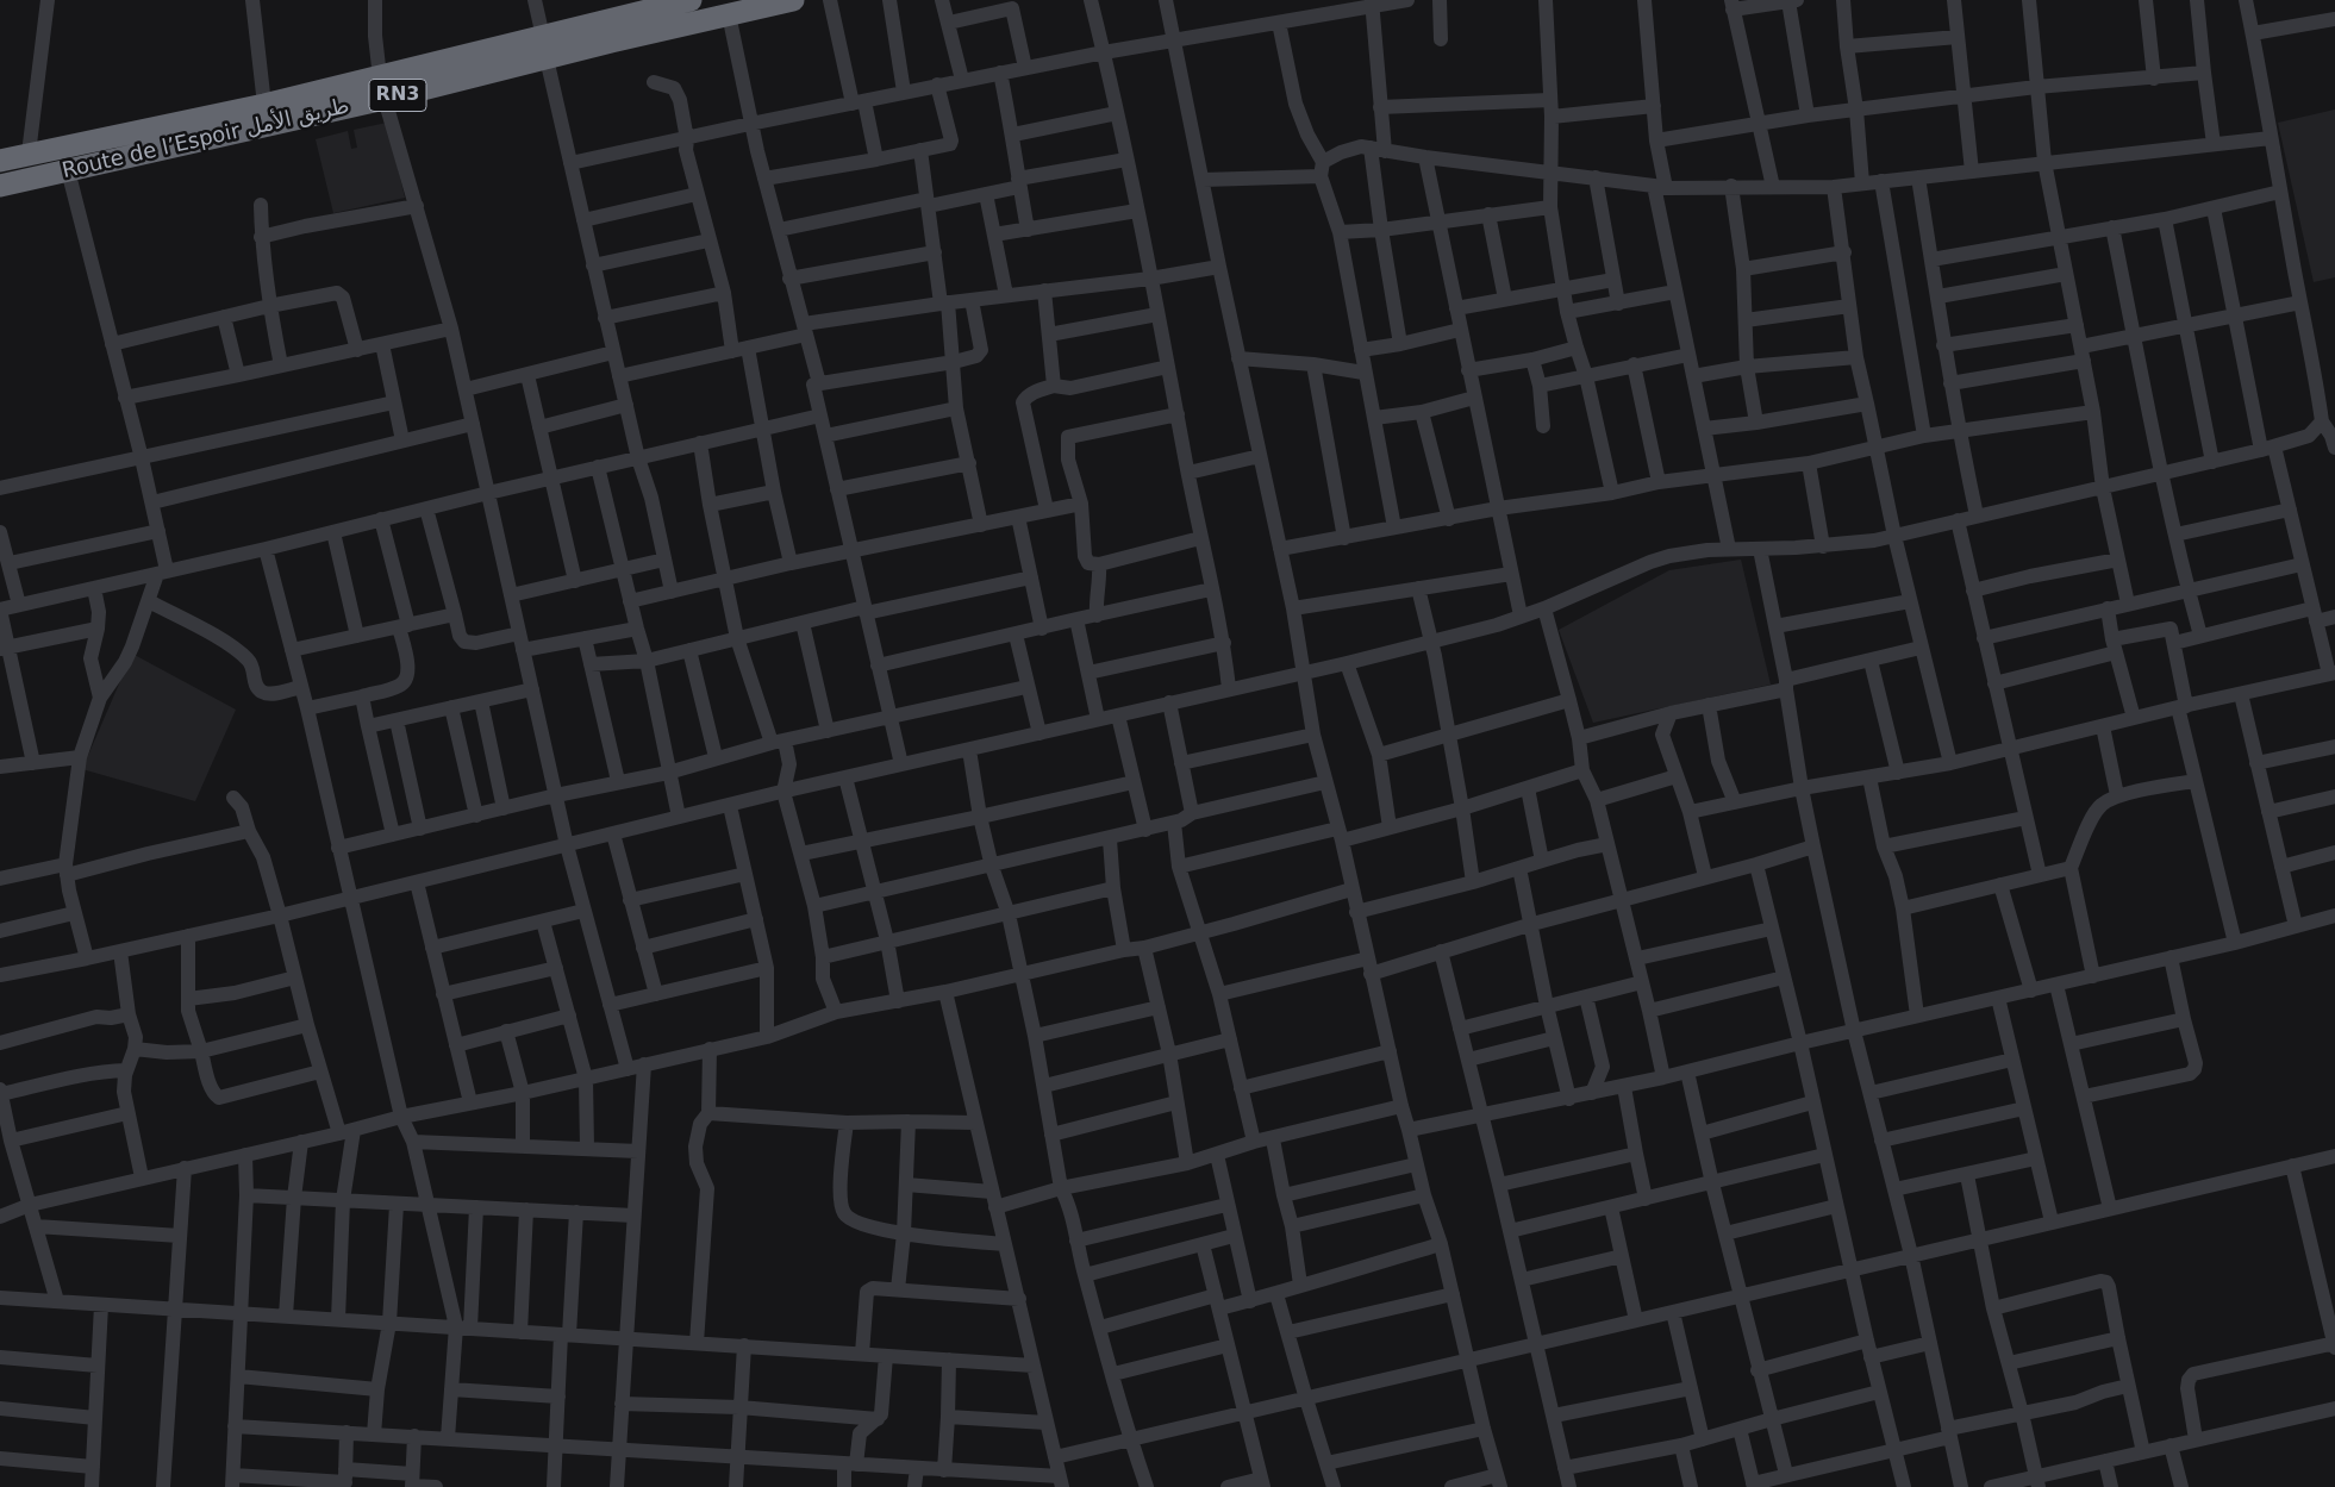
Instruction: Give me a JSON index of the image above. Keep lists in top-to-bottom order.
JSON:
{
  "streets": {
    "highway": ["RN3", "Route de l’Espoir طريق الأمل"]
  }
}
